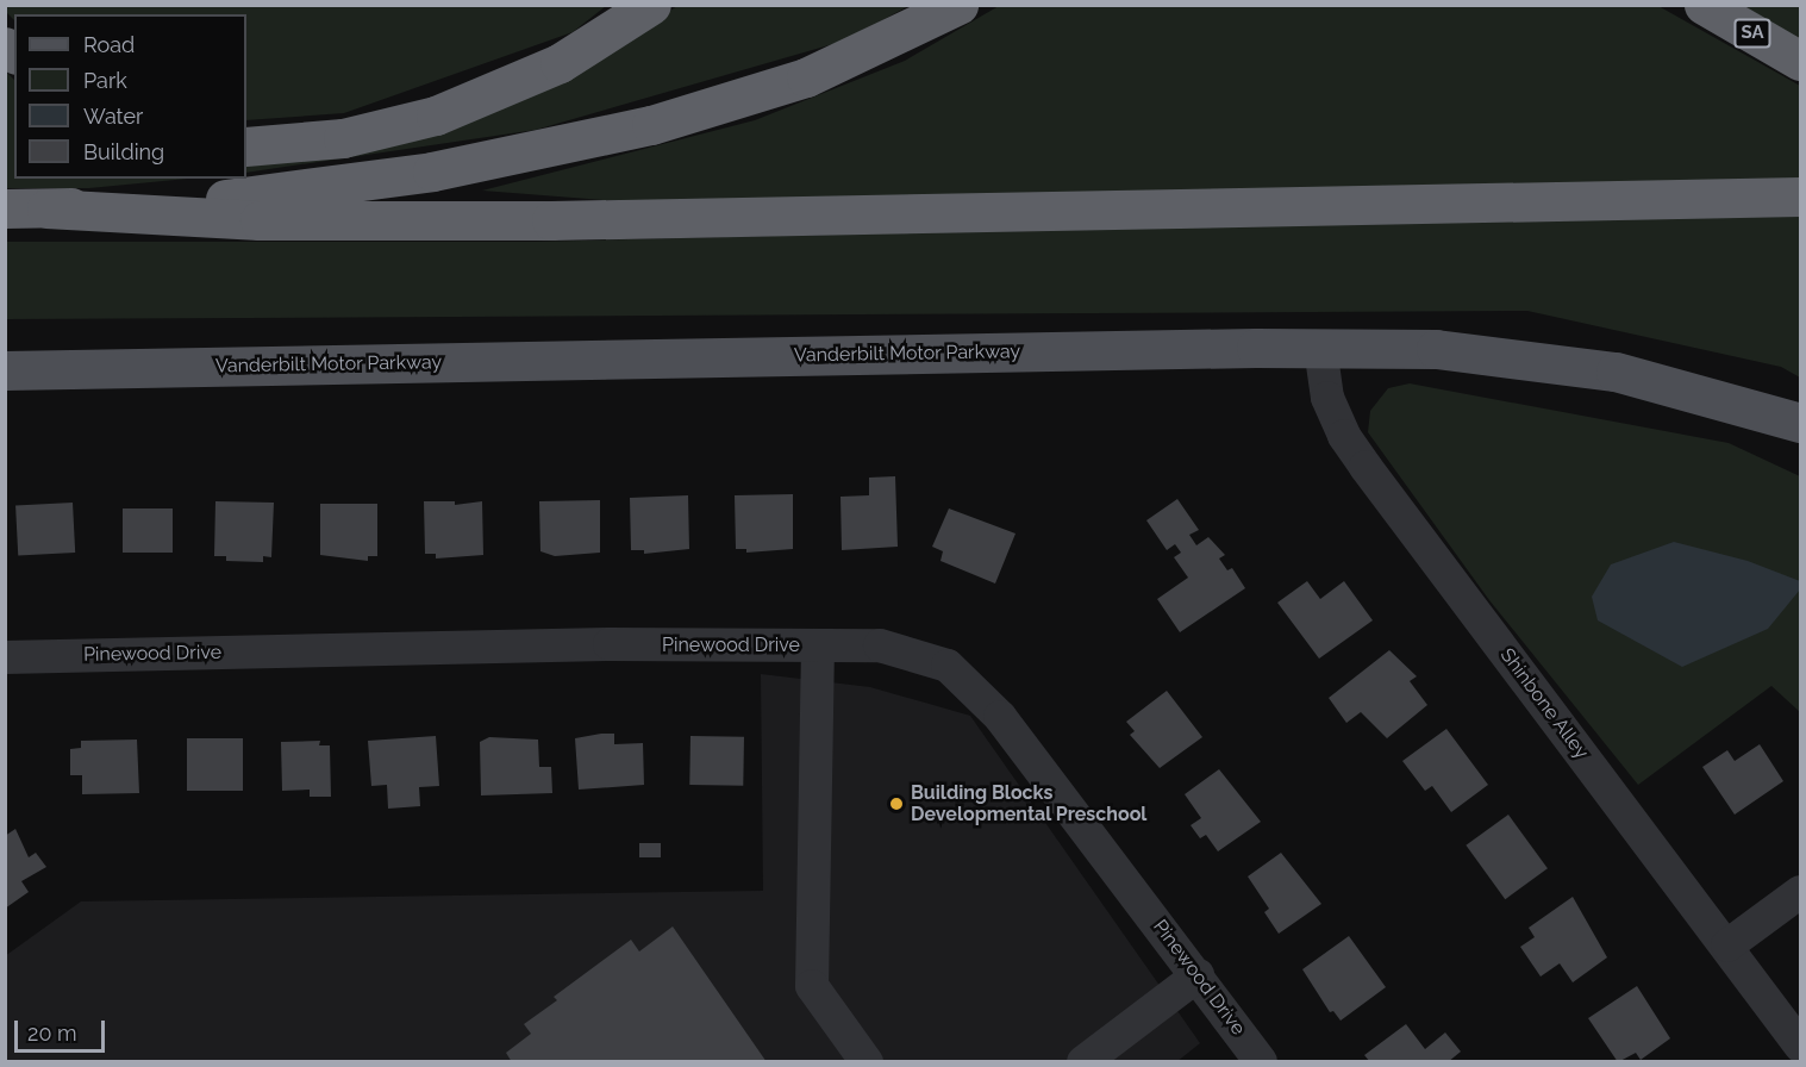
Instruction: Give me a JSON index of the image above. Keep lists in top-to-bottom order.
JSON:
{
  "streets": {
    "highway": ["SA"],
    "main road": ["Vanderbilt Motor Parkway"],
    "street": ["Pinewood Drive", "Shinbone Alley"]
  },
  "crossings": [
    ["Vanderbilt Motor Parkway", "Shinbone Alley"]
  ],
  "places": ["Building Blocks Developmental Preschool"],
  "legend": [
    "Road",
    "Park",
    "Water",
    "Building"
  ],
  "scale_bar": "20 m"
}
